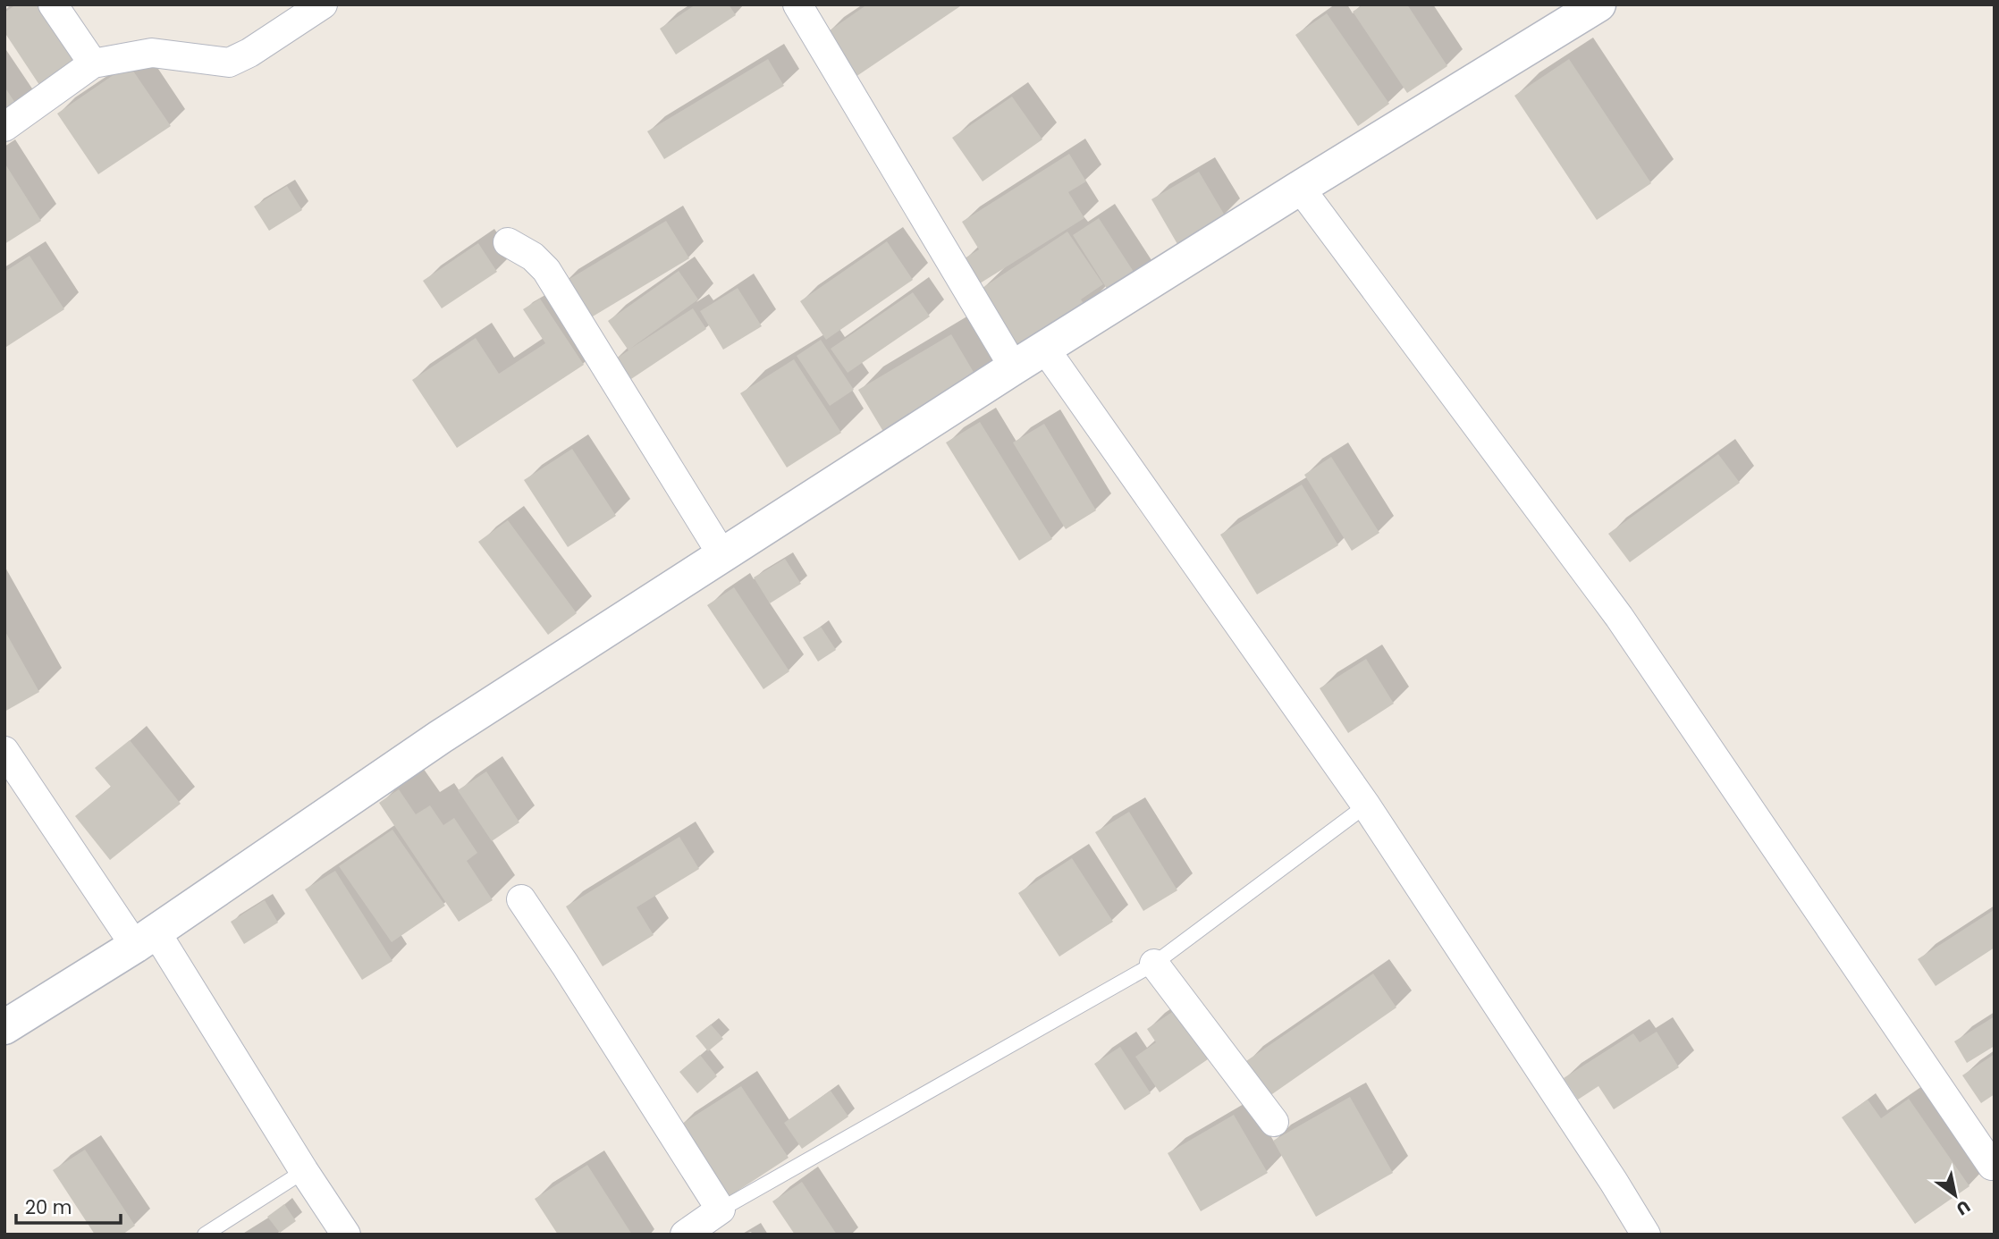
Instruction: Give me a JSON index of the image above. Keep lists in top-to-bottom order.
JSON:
{
  "scale_bar": "20 m",
  "north": "bottom right"
}
